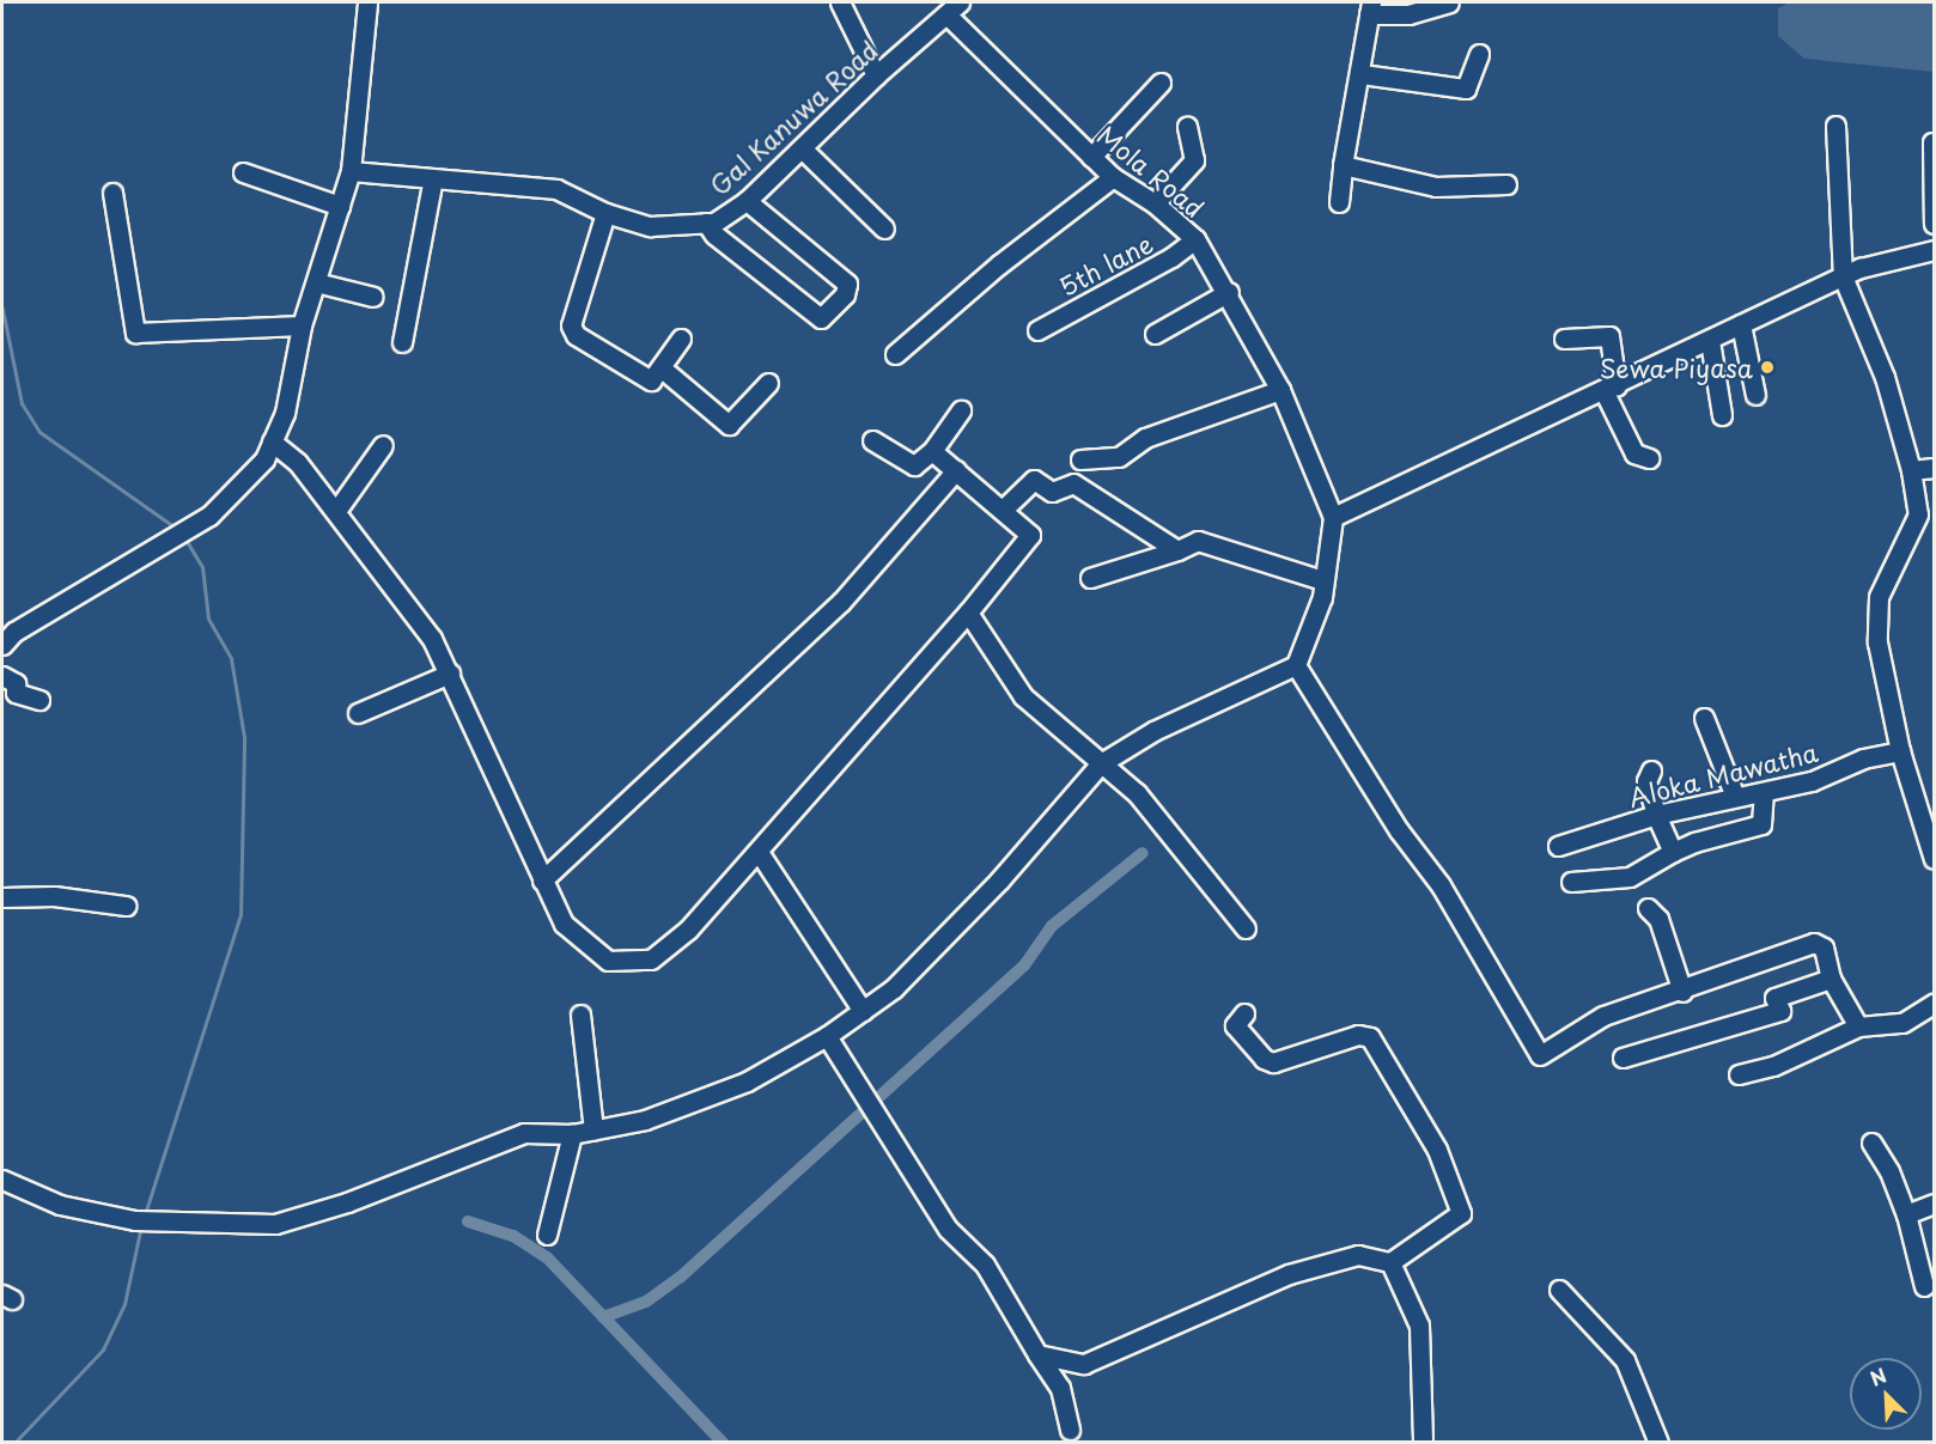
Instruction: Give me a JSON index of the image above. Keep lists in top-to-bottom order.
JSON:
{
  "streets": {
    "street": [
      "Gal Kanuwa Road",
      "Mola Road",
      "5th lane",
      "Aloka Mawatha"
    ]
  },
  "crossings": [
    ["Gal Kanuwa Road", "Mola Road"],
    ["Mola Road", "5th lane"]
  ],
  "places": ["Sewa Piyasa"],
  "north": "top left"
}
